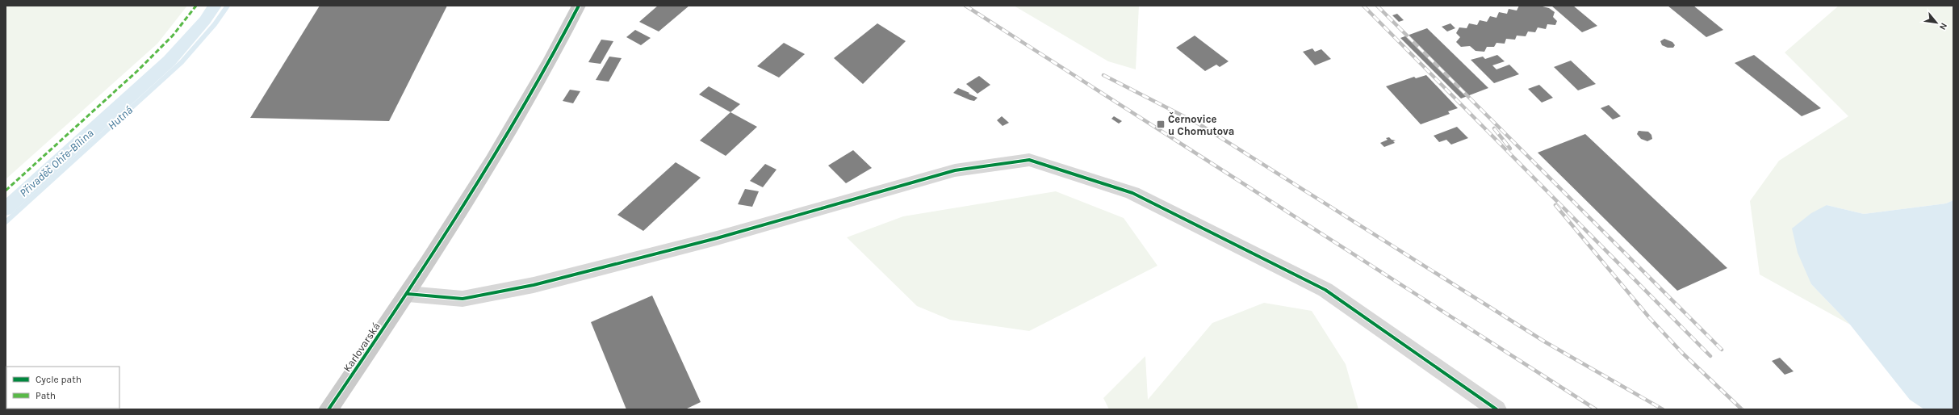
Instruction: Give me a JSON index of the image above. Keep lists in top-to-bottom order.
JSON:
{
  "streets": {
    "main road": ["Karlovarská"]
  },
  "water": ["Hutná", "Přivaděč Ohře-Bílina"],
  "places": {
    "transit": ["Černovice u Chomutova"]
  },
  "legend": ["Cycle path", "Path"],
  "north": "bottom right"
}
